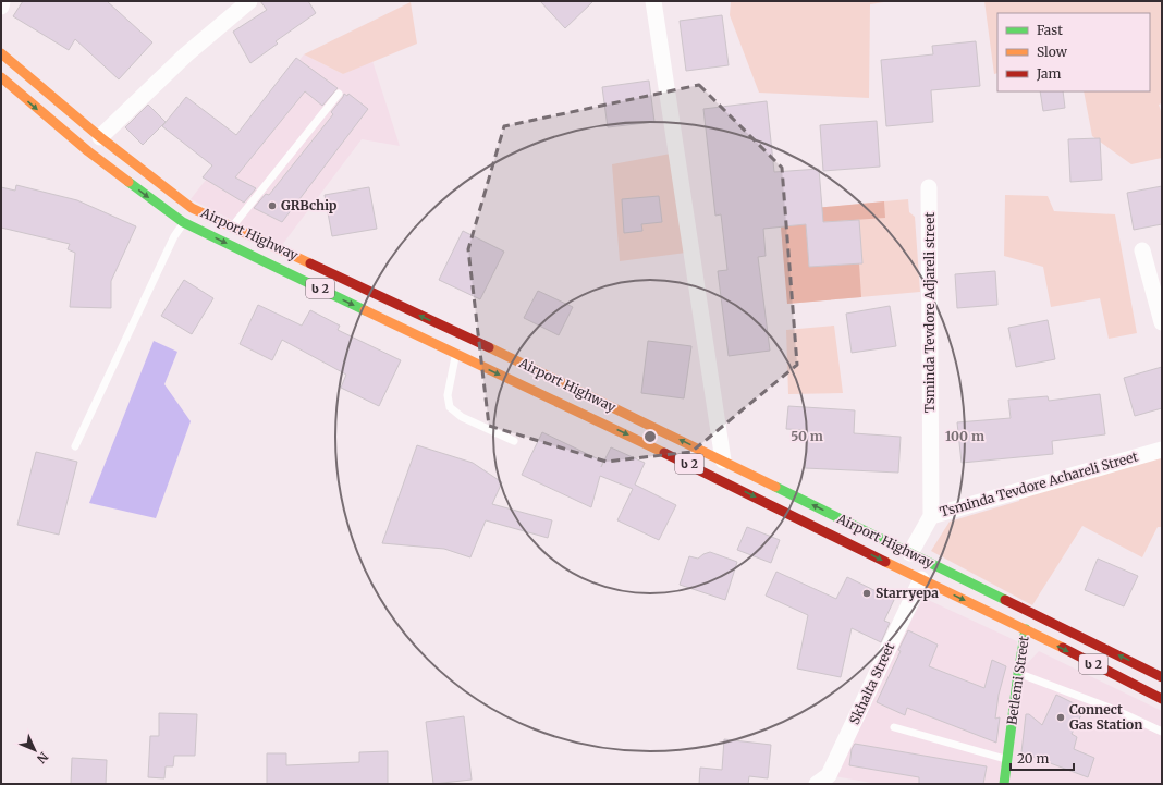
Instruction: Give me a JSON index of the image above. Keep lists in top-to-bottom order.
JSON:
{
  "streets": {
    "main road": ["Airport Highway", "ს 2", "Betlemi Street"],
    "street": ["Tsminda Tevdore Adjareli street", "Tsminda Tevdore Achareli Street", "Skhalta Street"]
  },
  "crossings": [
    ["Airport Highway", "Tsminda Tevdore Achareli Street"],
    ["Airport Highway", "Betlemi Street"],
    ["Airport Highway", "Skhalta Street"],
    ["Tsminda Tevdore Adjareli street", "Tsminda Tevdore Achareli Street"]
  ],
  "places": ["GRBchip", "Starryepa", "Connect Gas Station"],
  "legend": ["Fast", "Slow", "Jam"],
  "scale_bar": "20 m",
  "north": "bottom right",
  "rings": ["50 m", "100 m"]
}
